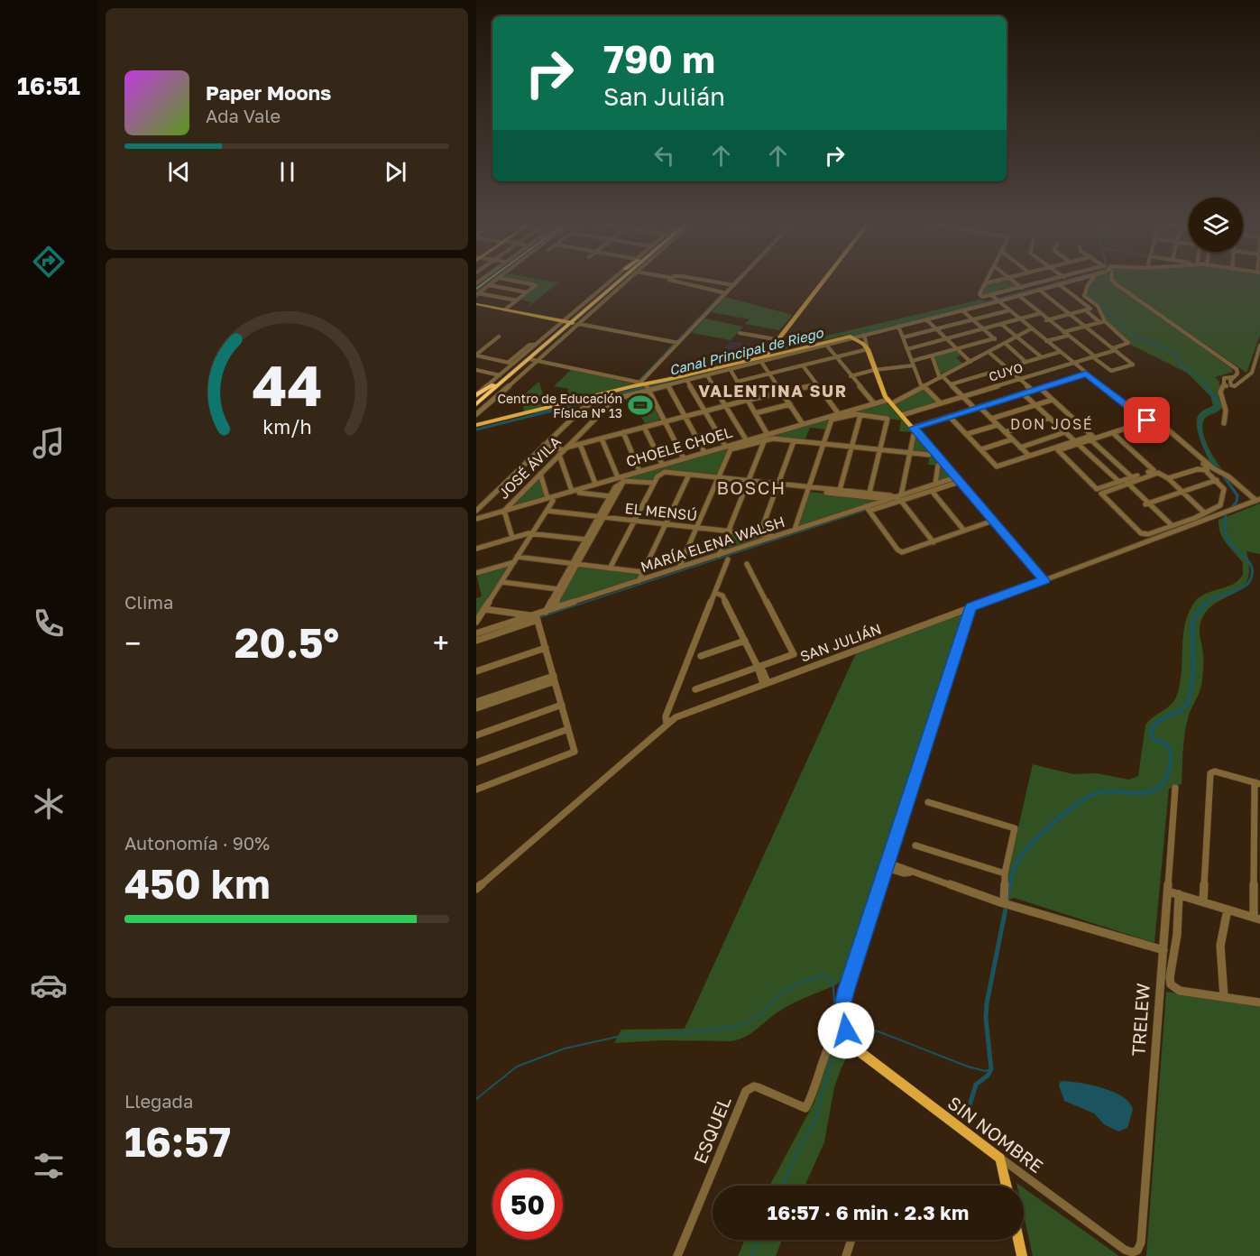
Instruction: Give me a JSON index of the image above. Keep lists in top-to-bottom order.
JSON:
{
  "streets": {
    "main road": ["SAN JULIÁN", "SIN NOMBRE"],
    "street": [
      "CUYO",
      "CHOELE CHOEL",
      "JOSÉ ÁVILA",
      "EL MENSÚ",
      "MARÍA ELENA WALSH",
      "TRELEW",
      "ESQUEL"
    ]
  },
  "crossings": [
    ["CHOELE CHOEL", "JOSÉ ÁVILA"],
    ["EL MENSÚ", "MARÍA ELENA WALSH"],
    ["TRELEW", "SIN NOMBRE"],
    ["ESQUEL", "SIN NOMBRE"]
  ],
  "districts": ["VALENTINA SUR", "DON JOSÉ", "BOSCH"],
  "water": ["Canal Principal de Riego"],
  "places": {
    "sports": ["Centro de Educación Física N° 13"]
  },
  "page": {
    "tabs": "16:51",
    "turn": ["790 m", "San Julián"],
    "song": ["Paper Moons", "Ada Vale"],
    "tile": [
      "Clima",
      ["Autonomía · 90%", "450 km"],
      ["Llegada", "16:57"]
    ],
    "heat": ["−", "20.5°", "+"],
    "limit": "50",
    "trip": "16:57 · 6 min · 2.3 km",
    "gauge": ["44", "km/h"]
  }
}
